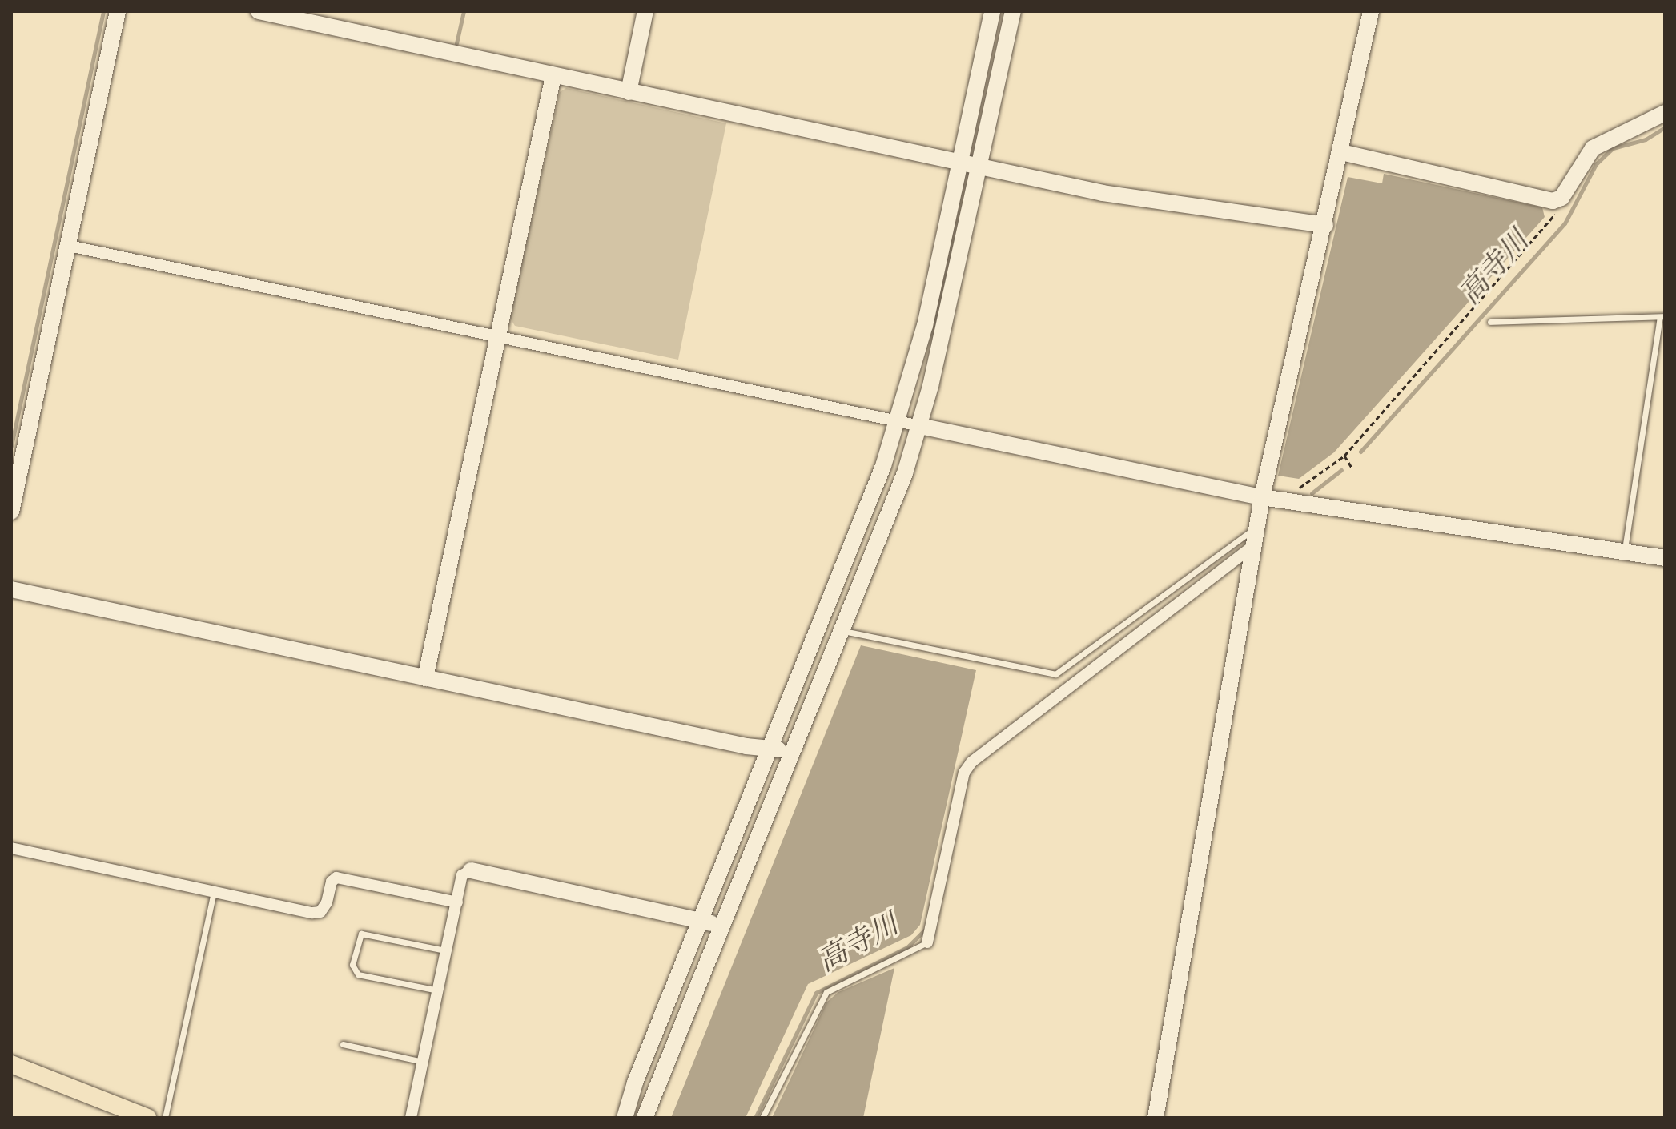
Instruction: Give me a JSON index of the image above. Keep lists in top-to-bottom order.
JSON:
{
  "water": ["高寺川"]
}
